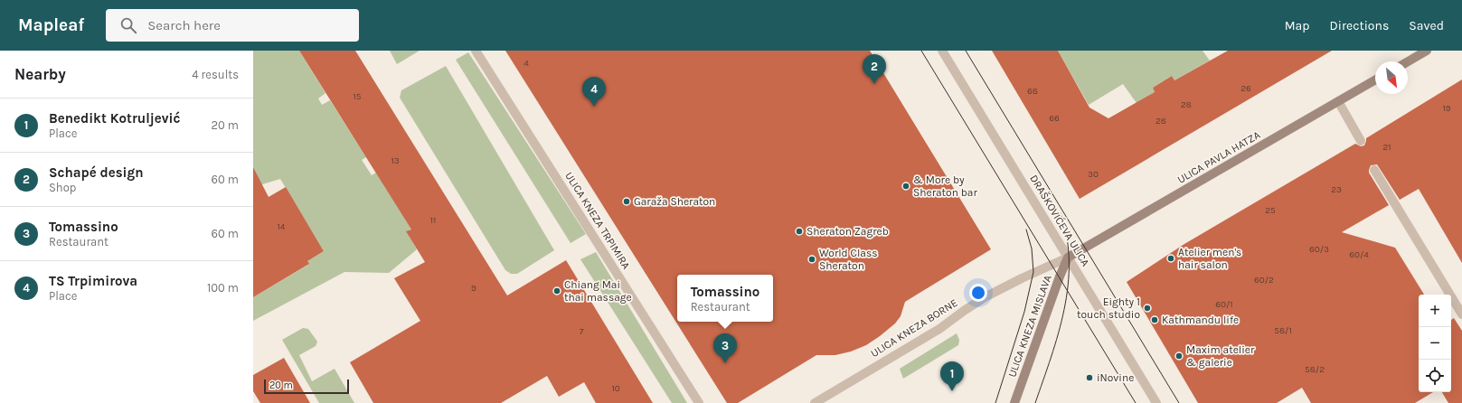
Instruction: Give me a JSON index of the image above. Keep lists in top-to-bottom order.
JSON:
{
  "streets": {
    "main road": ["ULICA PAVLA HATZA", "ULICA KNEZA MISLAVA"],
    "street": ["ULICA KNEZA TRPIMIRA", "DRAŠKOVIĆEVA ULICA", "ULICA KNEZA BORNE"]
  },
  "crossings": [
    ["ULICA PAVLA HATZA", "DRAŠKOVIĆEVA ULICA"],
    ["ULICA PAVLA HATZA", "ULICA KNEZA MISLAVA"],
    ["ULICA PAVLA HATZA", "ULICA KNEZA BORNE"],
    ["DRAŠKOVIĆEVA ULICA", "ULICA KNEZA MISLAVA"],
    ["DRAŠKOVIĆEVA ULICA", "ULICA KNEZA BORNE"],
    ["ULICA KNEZA MISLAVA", "ULICA KNEZA BORNE"]
  ],
  "places": [
    "& More by Sheraton bar",
    "Garaža Sheraton",
    "Sheraton Zagreb",
    "Atelier men's hair salon",
    "World Class Sheraton",
    "Chiang Mai thai massage",
    "Eighty 1 touch studio",
    "Kathmandu life",
    "Maxim atelier & galerie",
    "iNovine"
  ],
  "house_numbers": [
    "4",
    "26",
    "68",
    "15",
    "28",
    "19",
    "66",
    "28",
    "21",
    "13",
    "30",
    "23",
    "25",
    "11",
    "14",
    "60/3",
    "60/4",
    "60/2",
    "9",
    "60/1",
    "58/1",
    "7",
    "58/2",
    "10"
  ],
  "scale_bar": "20 m",
  "north": "bottom right",
  "page": {
    "header": "Mapleaf",
    "search": "Search here",
    "nav": ["Map", "Directions", "Saved"],
    "heading": ["Nearby", "4 results"],
    "pins": [
      "2",
      "4",
      "3",
      "1"
    ],
    "list": [
      {
        "mark": "1",
        "name": "Benedikt Kotruljević",
        "note": "Place",
        "value": "20 m"
      },
      {
        "mark": "2",
        "name": "Schapé design",
        "note": "Shop",
        "value": "60 m"
      },
      {
        "mark": "3",
        "name": "Tomassino",
        "note": "Restaurant",
        "value": "60 m"
      },
      {
        "mark": "4",
        "name": "TS Trpimirova",
        "note": "Place",
        "value": "100 m"
      }
    ],
    "popup": ["Tomassino", "Restaurant"],
    "map_buttons": ["+", "−"],
    "scale": "20 m"
  }
}
